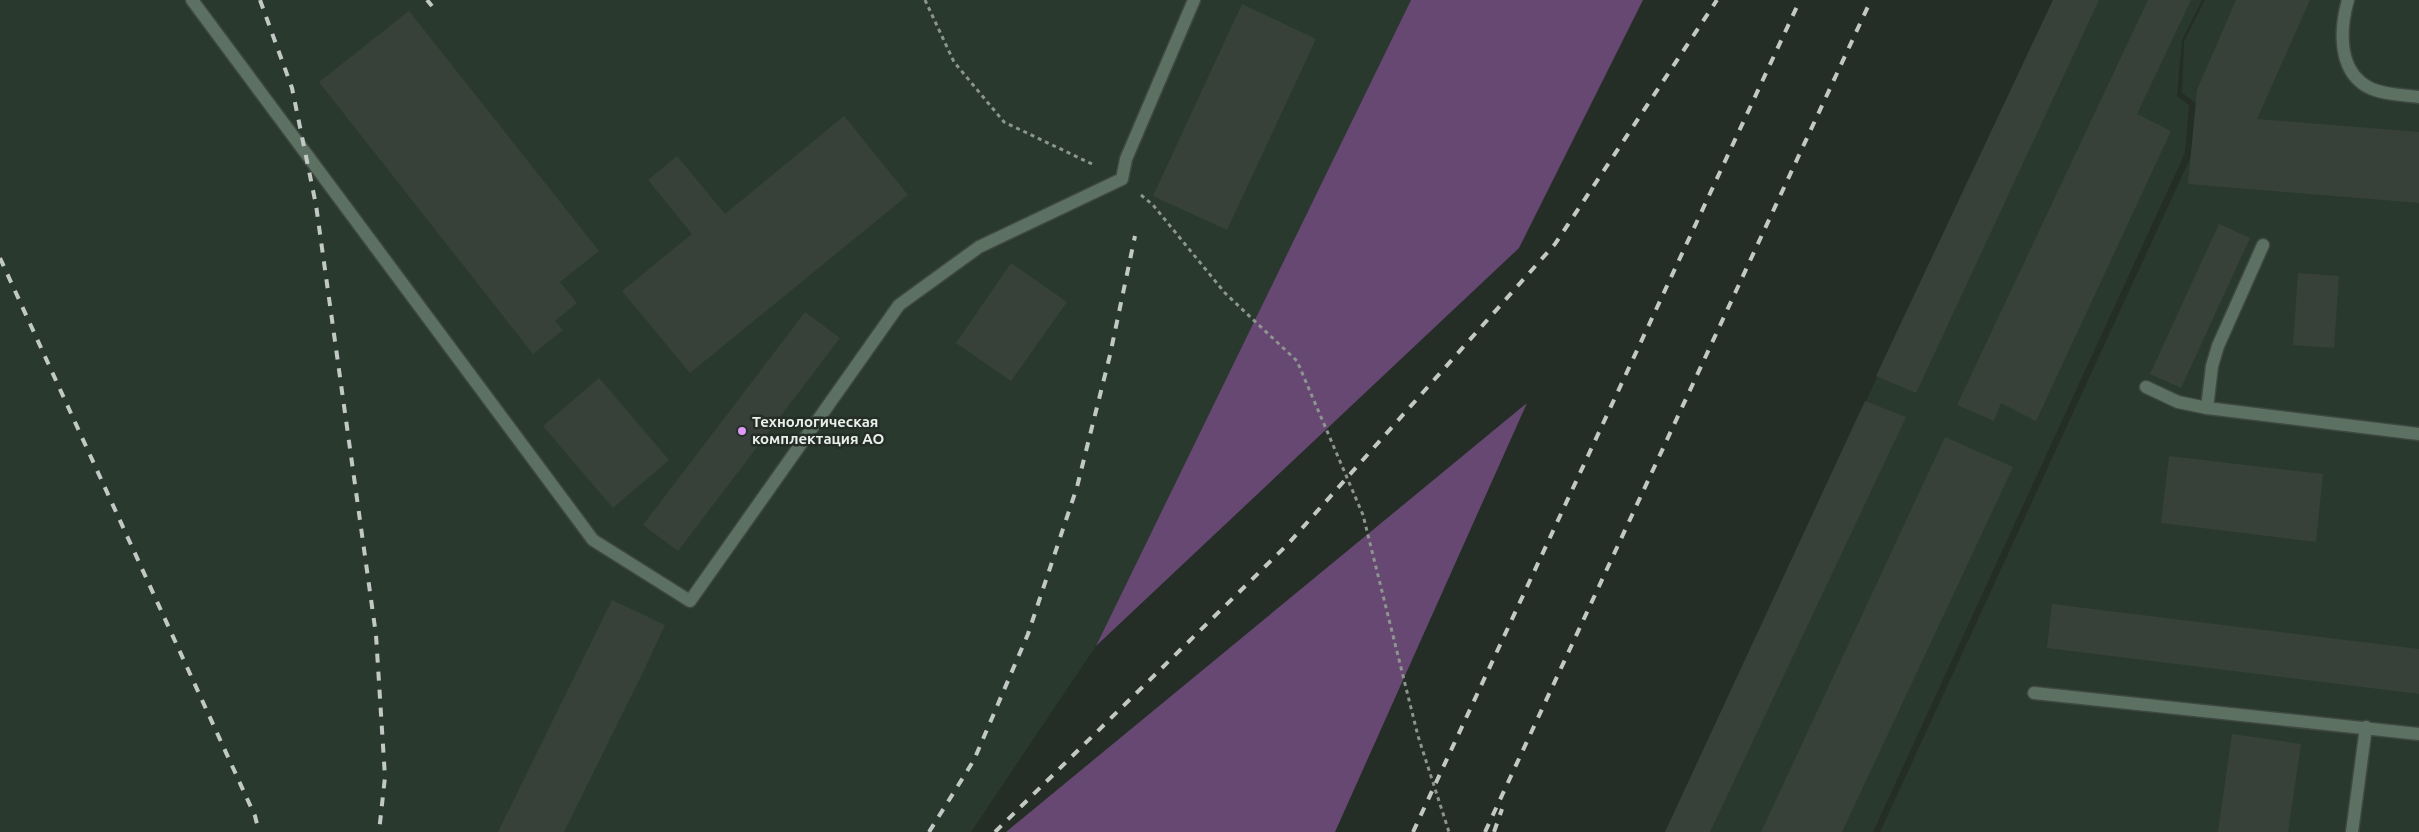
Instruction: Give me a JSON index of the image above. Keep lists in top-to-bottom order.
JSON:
{
  "places": ["Технологическая комплектация АО"]
}
